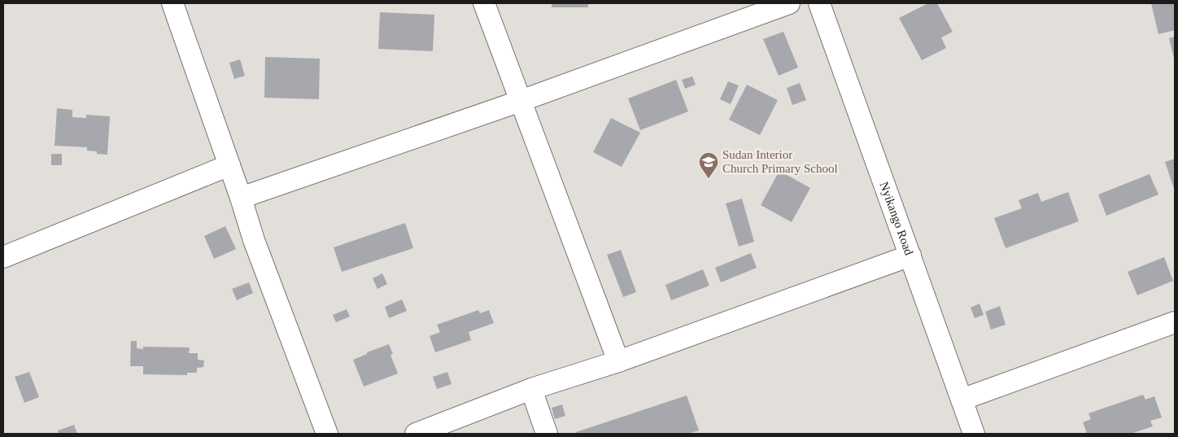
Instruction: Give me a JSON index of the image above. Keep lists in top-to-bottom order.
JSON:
{
  "streets": {
    "street": ["Nyikango Road"]
  },
  "places": {
    "school or university": ["Sudan Interior Church Primary School"]
  }
}
